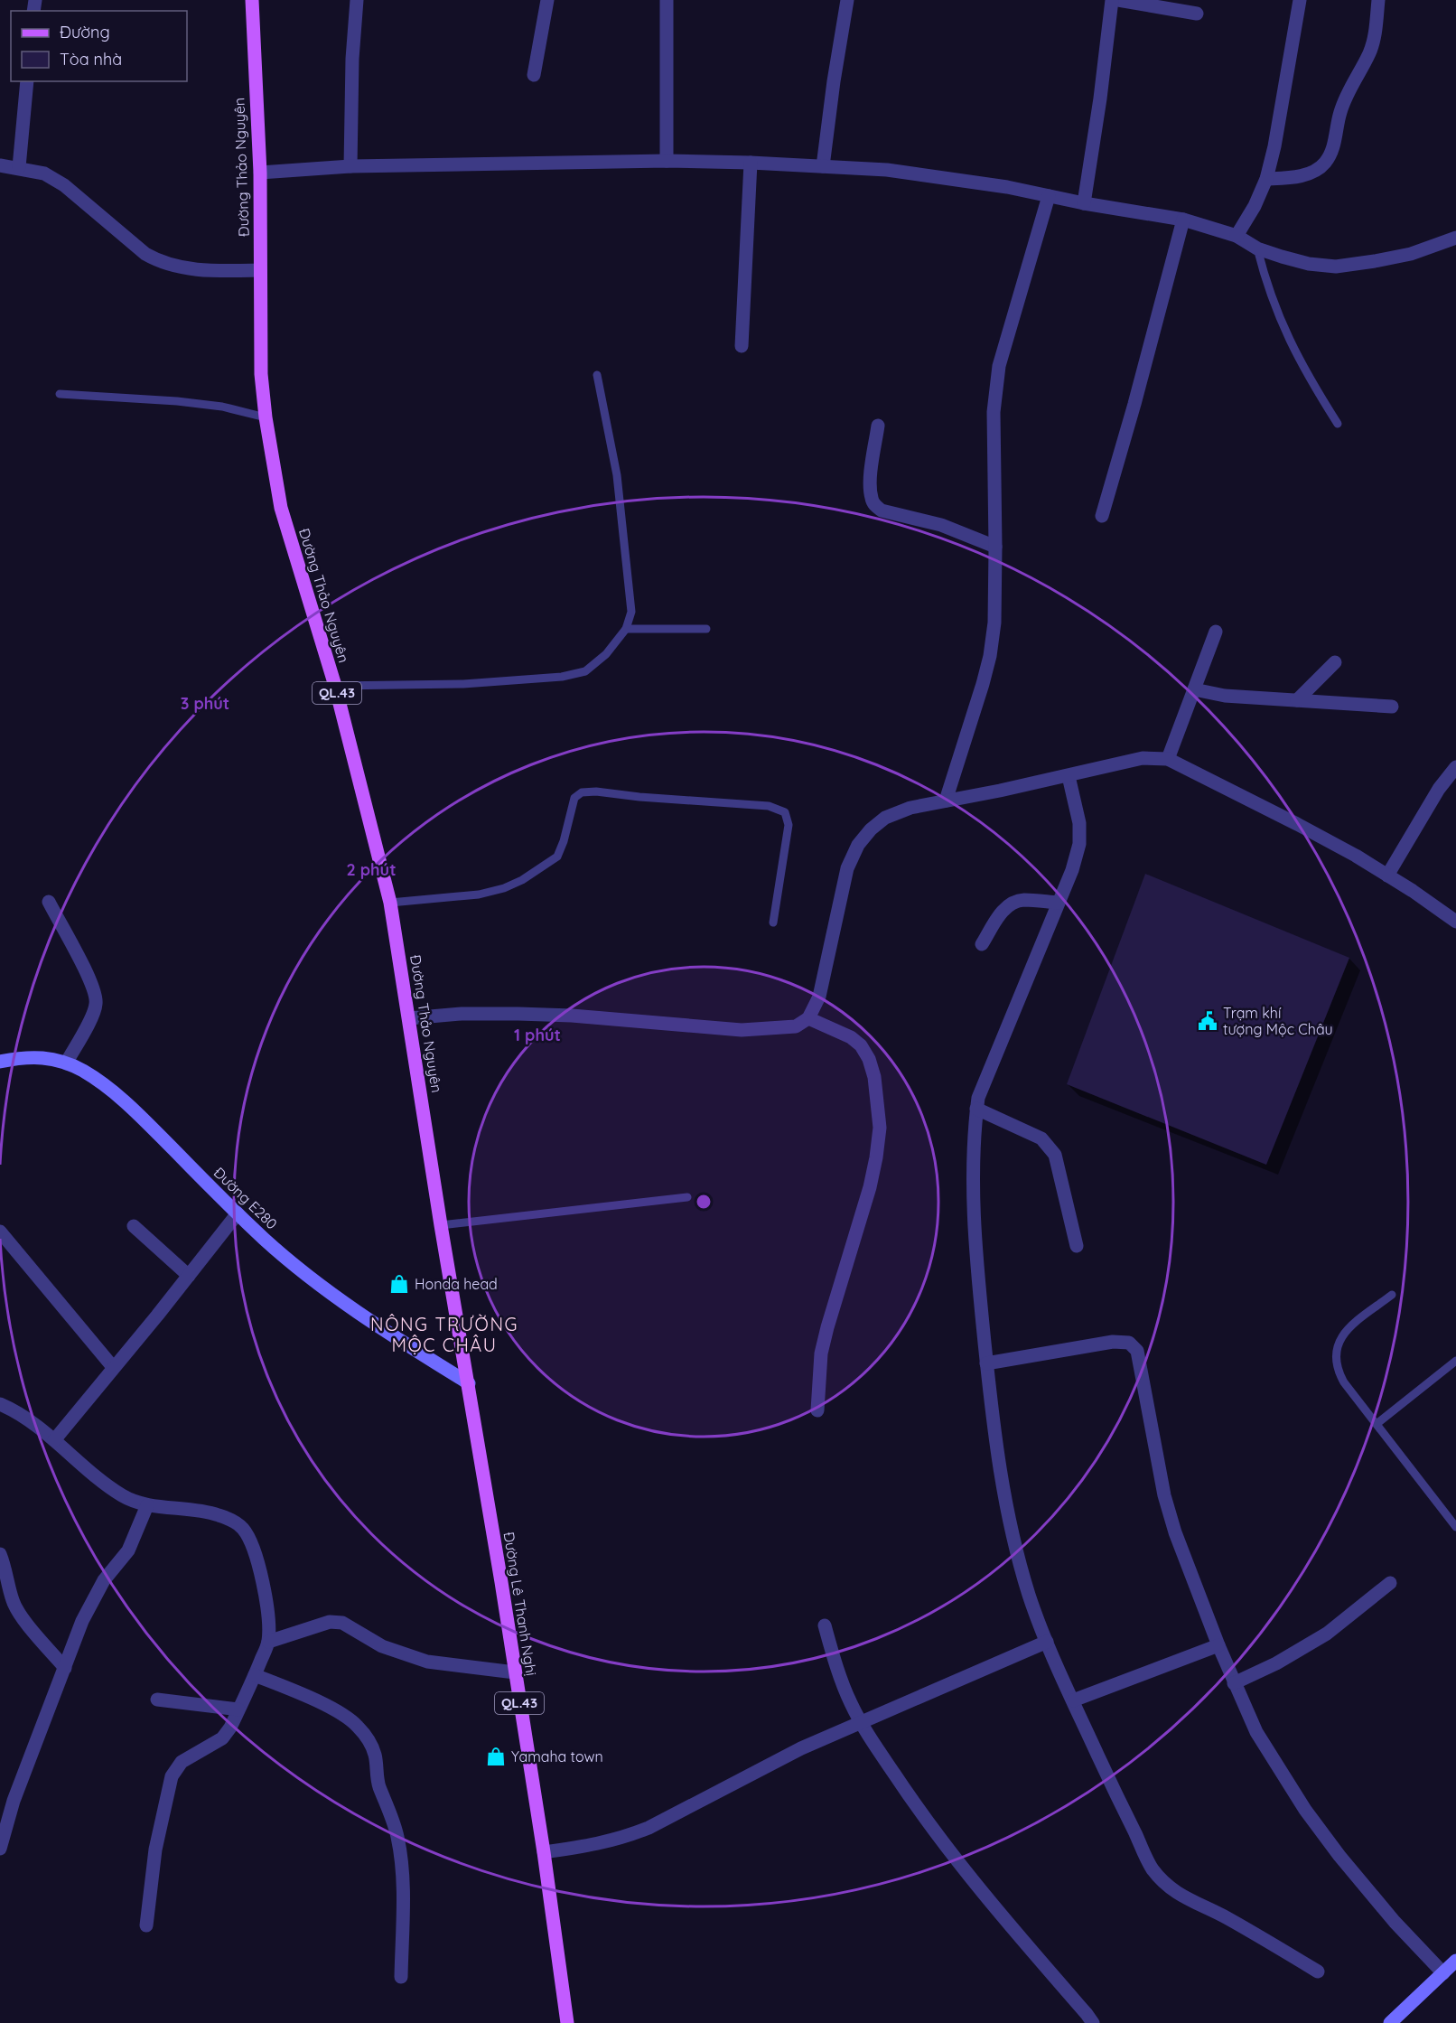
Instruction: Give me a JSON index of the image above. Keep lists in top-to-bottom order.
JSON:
{
  "streets": {
    "main road": [
      "Đường Thảo Nguyên",
      "QL.43",
      "Đường E280",
      "Đường Lê Thanh Nghị"
    ]
  },
  "crossings": [
    ["Đường Thảo Nguyên", "Đường E280"],
    ["Đường Thảo Nguyên", "Đường Lê Thanh Nghị"],
    ["Đường E280", "Đường Lê Thanh Nghị"]
  ],
  "districts": ["NÔNG TRƯỜNG MỘC CHÂU"],
  "places": {
    "public building": ["Trạm khí tượng Mộc Châu"],
    "shop": ["Honda head", "Yamaha town"]
  },
  "legend": ["Đường", "Tòa nhà"],
  "rings": ["3 phút", "2 phút", "1 phút"]
}
